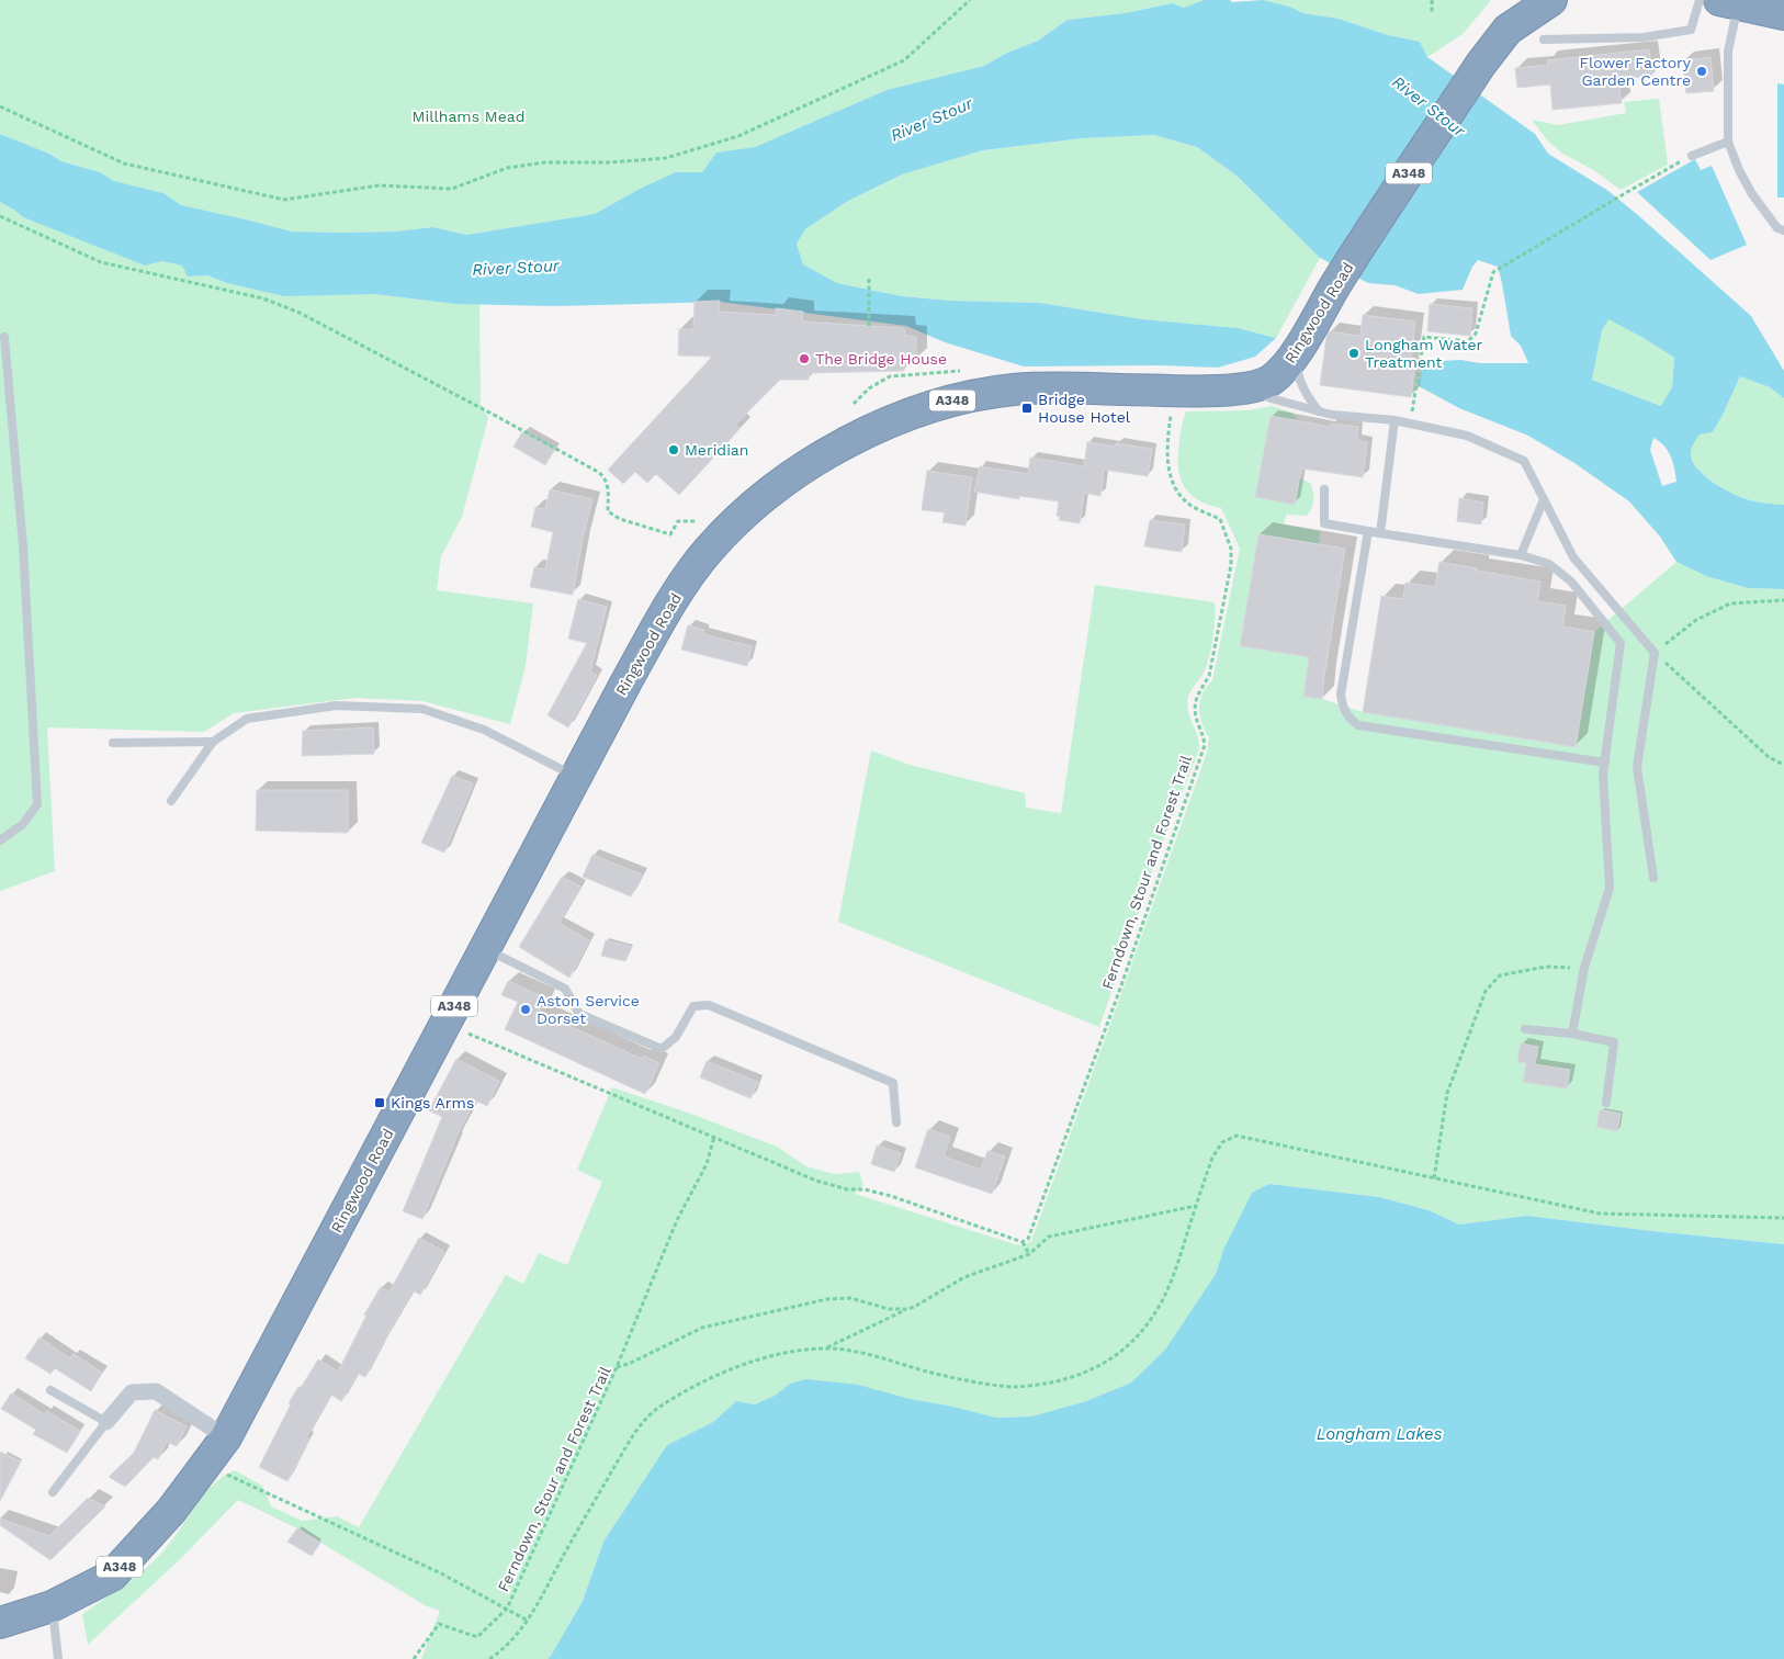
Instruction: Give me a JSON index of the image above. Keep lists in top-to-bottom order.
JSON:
{
  "streets": {
    "highway": ["A348", "Ringwood Road"],
    "path": ["Ferndown, Stour and Forest Trail"]
  },
  "crossings": [
    ["Ringwood Road", "Ferndown, Stour and Forest Trail"]
  ],
  "water": ["River Stour", "Longham Lakes"],
  "parks": ["Millhams Mead"],
  "places": {
    "other": [
      "Flower Factory Garden Centre",
      "Longham Water Treatment",
      "The Bridge House",
      "Meridian",
      "Aston Service Dorset"
    ],
    "transit": ["Bridge House Hotel", "Kings Arms"]
  }
}
